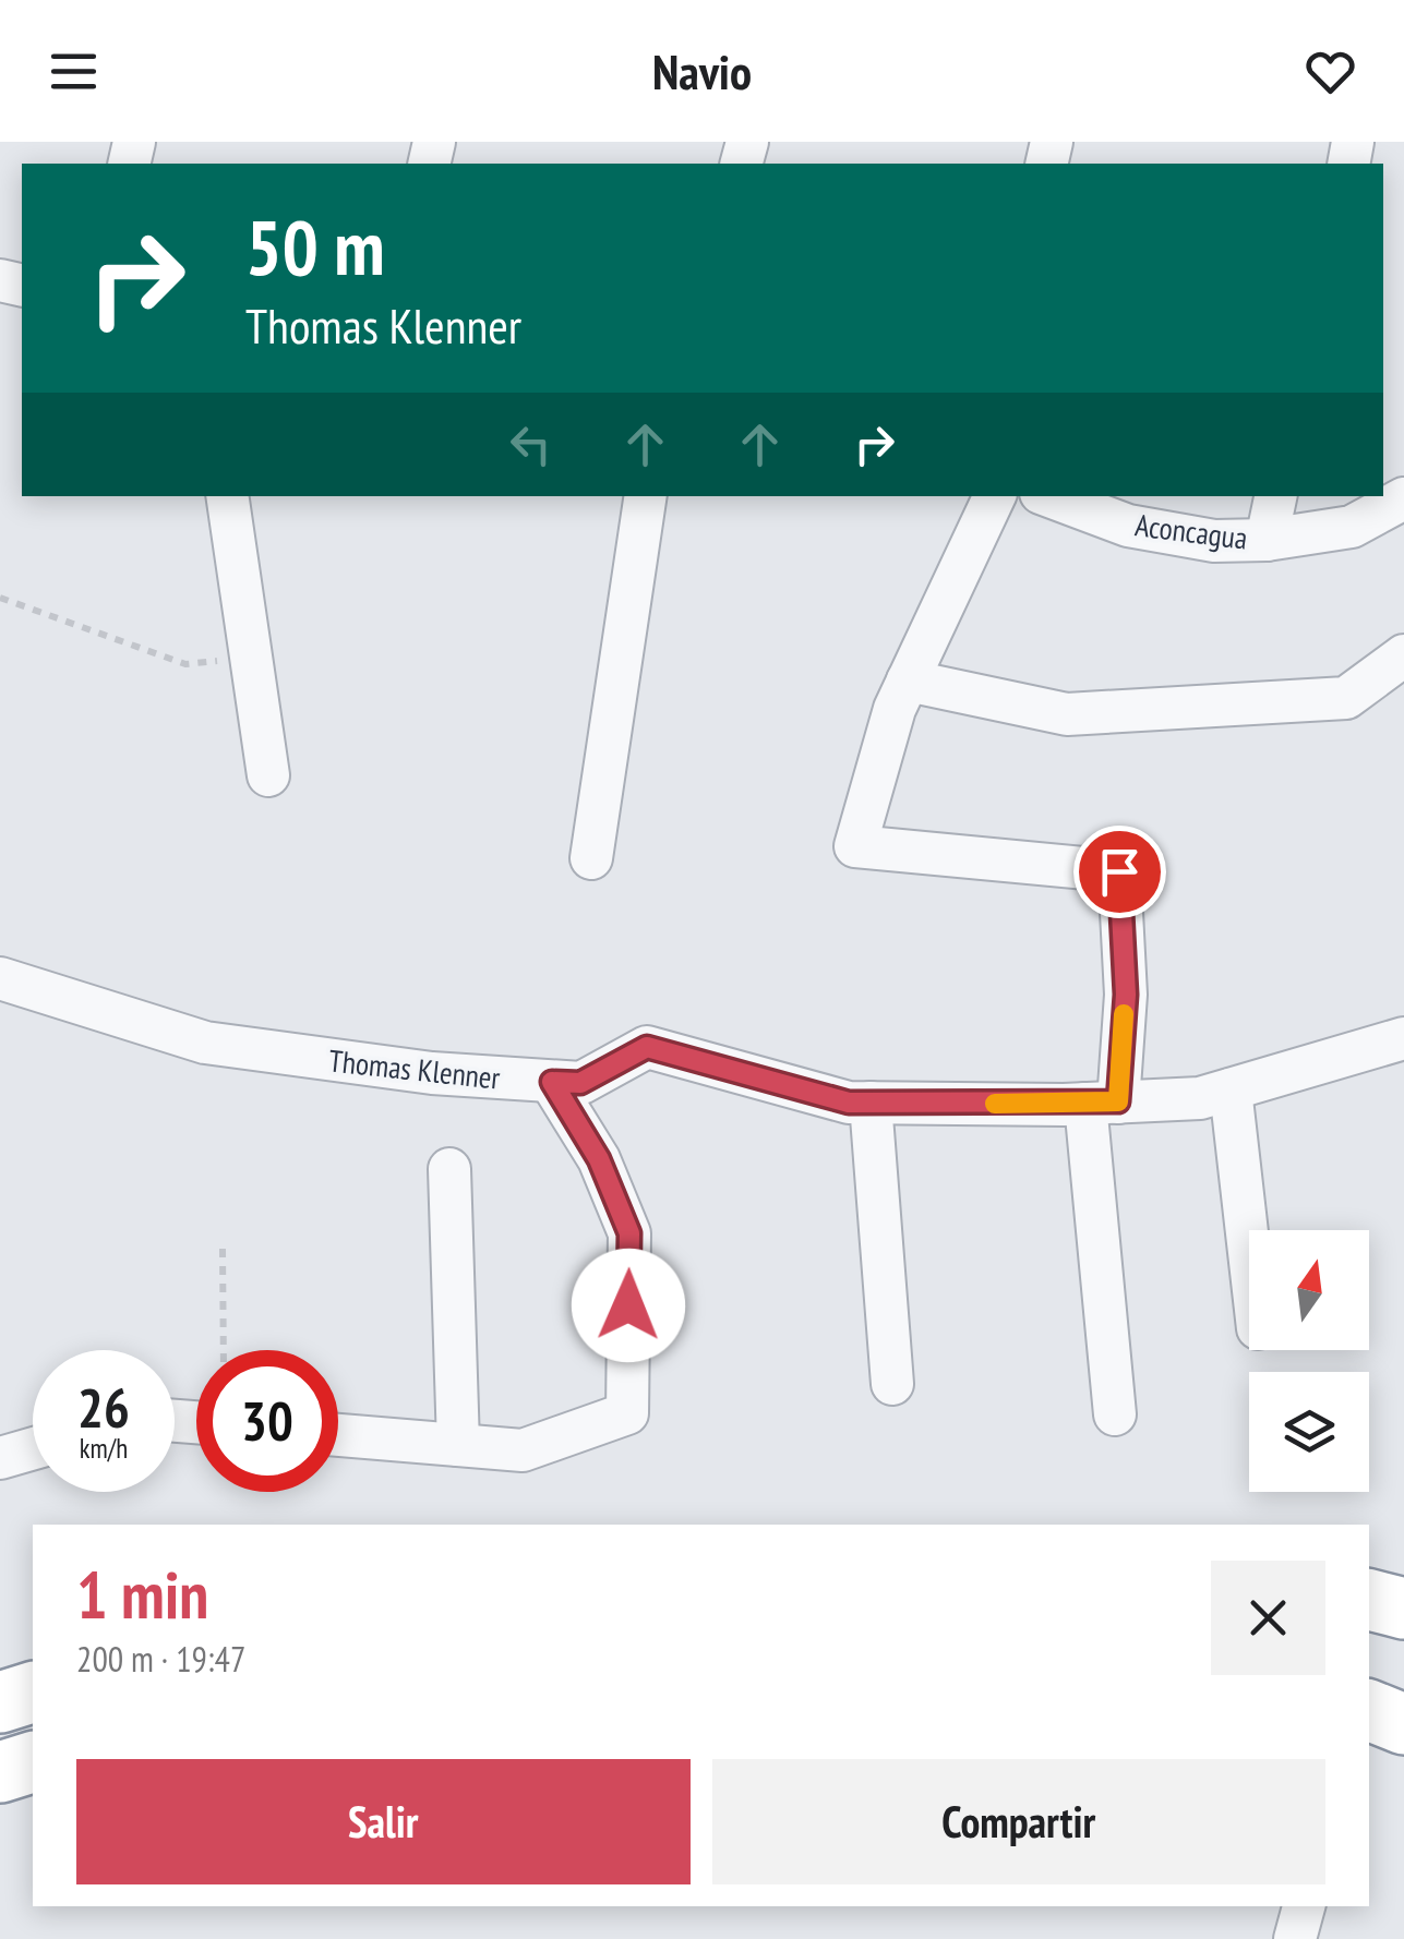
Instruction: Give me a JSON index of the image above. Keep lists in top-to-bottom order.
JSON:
{
  "streets": {
    "street": ["Aconcagua", "Thomas Klenner"]
  },
  "north": "top",
  "page": {
    "header": "Navio",
    "turn": ["50 m", "Thomas Klenner"],
    "speed": "26 km/h",
    "limit": "30",
    "heading": ["1 min", "200 m · 19:47"],
    "buttons": ["Salir", "Compartir"]
  }
}
